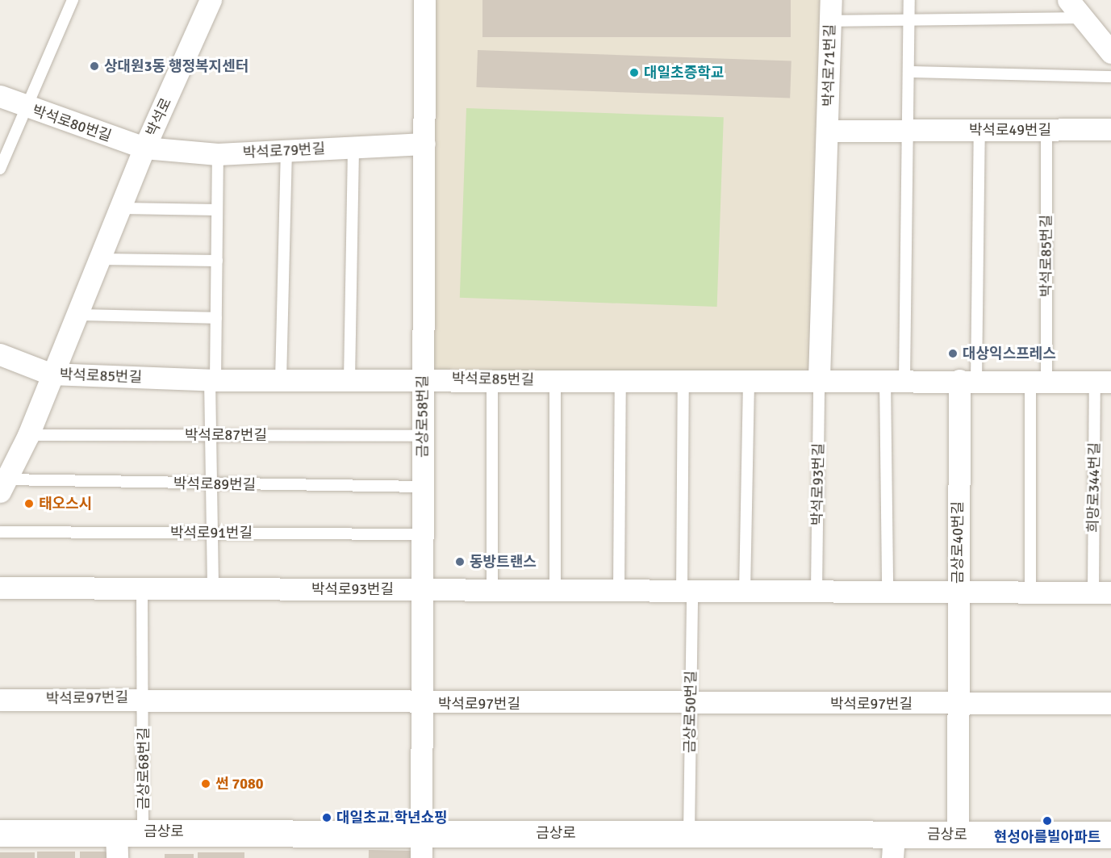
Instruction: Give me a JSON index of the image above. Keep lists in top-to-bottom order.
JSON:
{
  "streets": {
    "street": [
      "박석로71번길",
      "박석로",
      "박석로80번길",
      "박석로49번길",
      "박석로79번길",
      "박석로85번길",
      "금상로58번길",
      "박석로93번길",
      "희망로344번길",
      "금상로40번길",
      "박석로97번길",
      "금상로"
    ],
    "lane": [
      "박석로87번길",
      "박석로89번길",
      "박석로91번길",
      "금상로50번길",
      "금상로68번길"
    ]
  },
  "crossings": [
    ["박석로71번길", "박석로49번길"],
    ["박석로", "박석로80번길"],
    ["박석로", "박석로79번길"],
    ["박석로", "박석로85번길"],
    ["박석로", "박석로87번길"],
    ["박석로", "박석로89번길"],
    ["박석로80번길", "박석로79번길"],
    ["박석로49번길", "박석로85번길"],
    ["박석로79번길", "금상로58번길"],
    ["박석로85번길", "금상로58번길"],
    ["박석로85번길", "박석로93번길"],
    ["박석로85번길", "희망로344번길"],
    ["박석로85번길", "금상로40번길"],
    ["금상로58번길", "박석로87번길"],
    ["금상로58번길", "박석로89번길"],
    ["금상로58번길", "박석로93번길"],
    ["금상로58번길", "박석로91번길"],
    ["금상로58번길", "박석로97번길"],
    ["금상로58번길", "금상로"],
    ["박석로93번길", "희망로344번길"],
    ["박석로93번길", "금상로40번길"],
    ["박석로93번길", "금상로50번길"],
    ["박석로93번길", "금상로68번길"],
    ["희망로344번길", "금상로40번길"],
    ["금상로40번길", "박석로97번길"],
    ["금상로40번길", "금상로"],
    ["박석로97번길", "금상로50번길"],
    ["박석로97번길", "금상로68번길"],
    ["금상로50번길", "금상로"],
    ["금상로68번길", "금상로"]
  ],
  "places": [
    "상대원3동 행정복지센터",
    "대일초증학교",
    "대상익스프레스",
    "태오스시",
    "동방트랜스",
    "썬 7080",
    "대일초교.학년쇼핑",
    "현성아름빌아파트"
  ]
}
